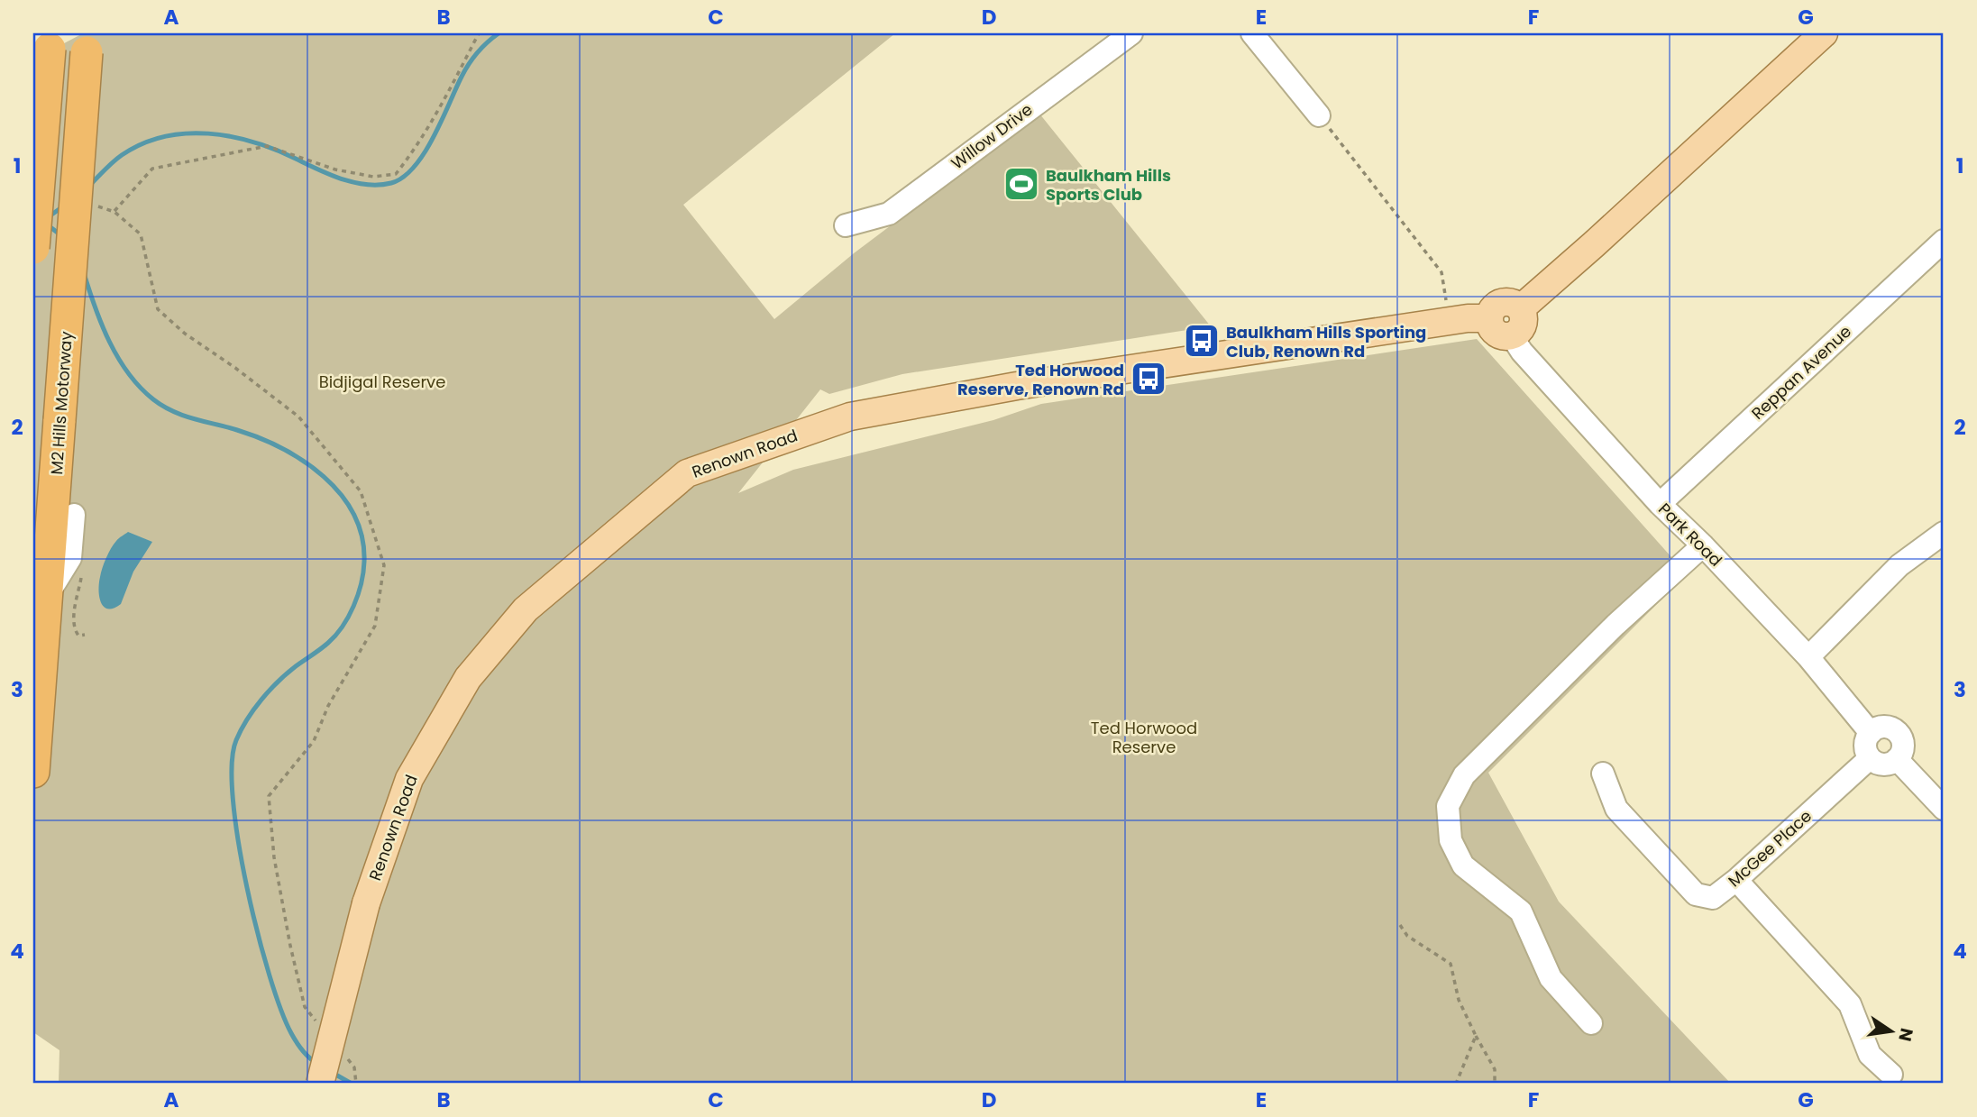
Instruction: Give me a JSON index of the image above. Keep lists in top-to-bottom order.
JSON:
{
  "streets": {
    "highway": ["M2 Hills Motorway"],
    "main road": ["Renown Road"],
    "street": [
      "Willow Drive",
      "Reppan Avenue",
      "Park Road",
      "McGee Place"
    ]
  },
  "crossings": [
    ["Reppan Avenue", "Park Road"],
    ["Renown Road", "Park Road"],
    ["Park Road", "McGee Place"]
  ],
  "parks": ["Bidjigal Reserve", "Ted Horwood Reserve"],
  "places": {
    "sports": ["Baulkham Hills Sports Club"],
    "bus stop": ["Baulkham Hills Sporting Club, Renown Rd", "Ted Horwood Reserve, Renown Rd"]
  },
  "north": "right",
  "grid": {
    "columns": [
      "A",
      "B",
      "C",
      "D",
      "E",
      "F",
      "G"
    ],
    "rows": [
      "1",
      "2",
      "3",
      "4"
    ]
  }
}
